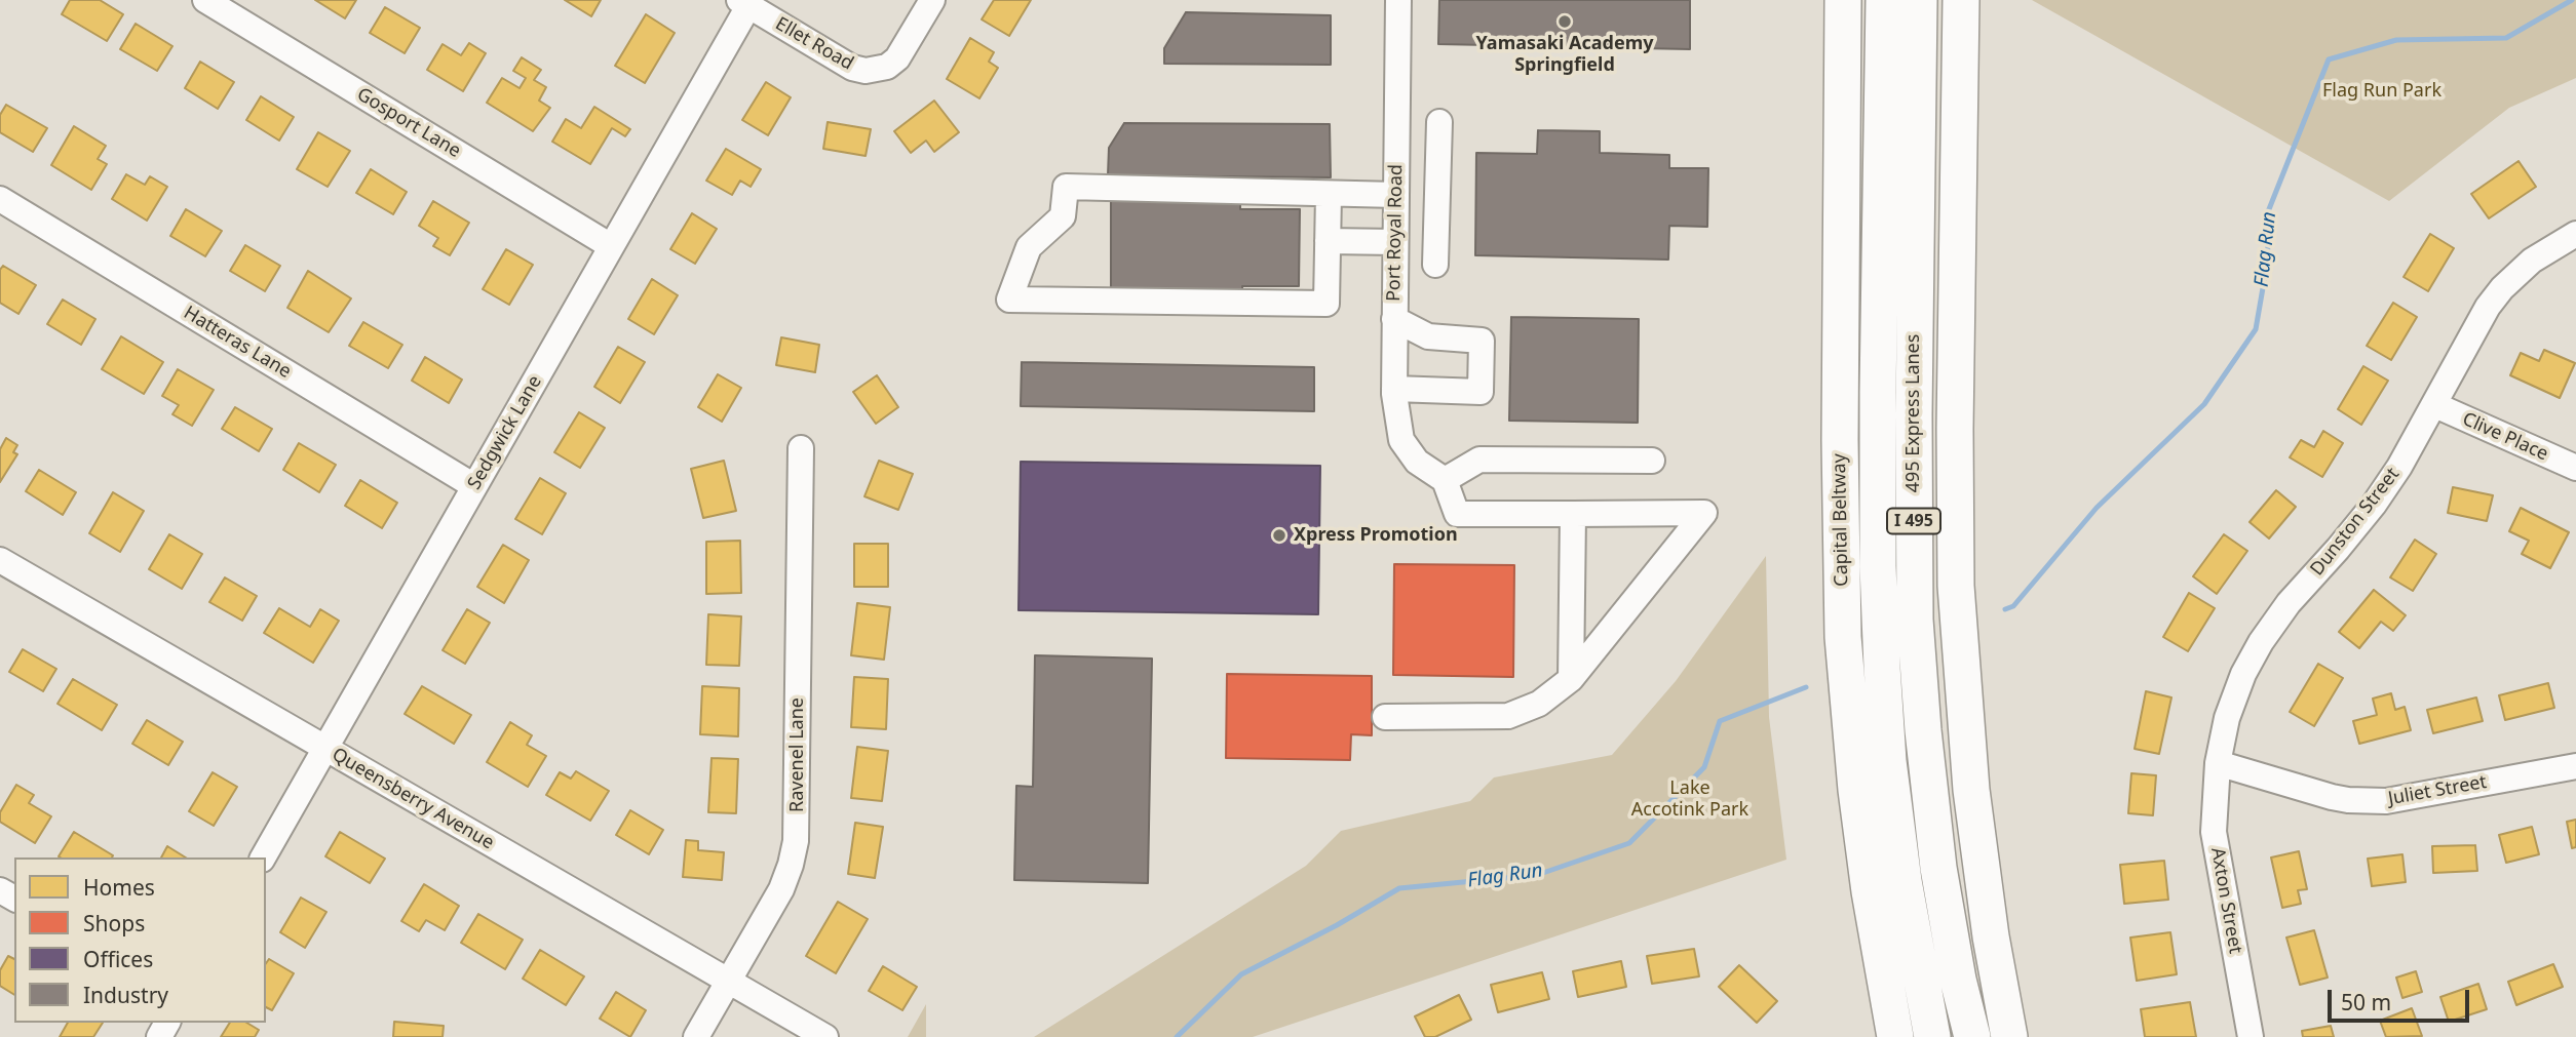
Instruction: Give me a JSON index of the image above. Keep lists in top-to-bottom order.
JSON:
{
  "streets": {
    "highway": ["495 Express Lanes", "Capital Beltway", "I 495"],
    "street": [
      "Ellet Road",
      "Gosport Lane",
      "Port Royal Road",
      "Hatteras Lane",
      "Sedgwick Lane",
      "Clive Place",
      "Dunston Street",
      "Ravenel Lane",
      "Juliet Street",
      "Queensberry Avenue",
      "Axton Street"
    ]
  },
  "crossings": [
    ["Ellet Road", "Sedgwick Lane"],
    ["Gosport Lane", "Sedgwick Lane"],
    ["Hatteras Lane", "Sedgwick Lane"],
    ["Sedgwick Lane", "Queensberry Avenue"],
    ["Clive Place", "Dunston Street"],
    ["Dunston Street", "Juliet Street"],
    ["Dunston Street", "Axton Street"],
    ["Ravenel Lane", "Queensberry Avenue"],
    ["Juliet Street", "Axton Street"]
  ],
  "water": ["Flag Run"],
  "parks": ["Flag Run Park", "Lake Accotink Park"],
  "places": ["Yamasaki Academy Springfield", "Xpress Promotion"],
  "legend": [
    "Homes",
    "Shops",
    "Offices",
    "Industry"
  ],
  "scale_bar": "50 m"
}
